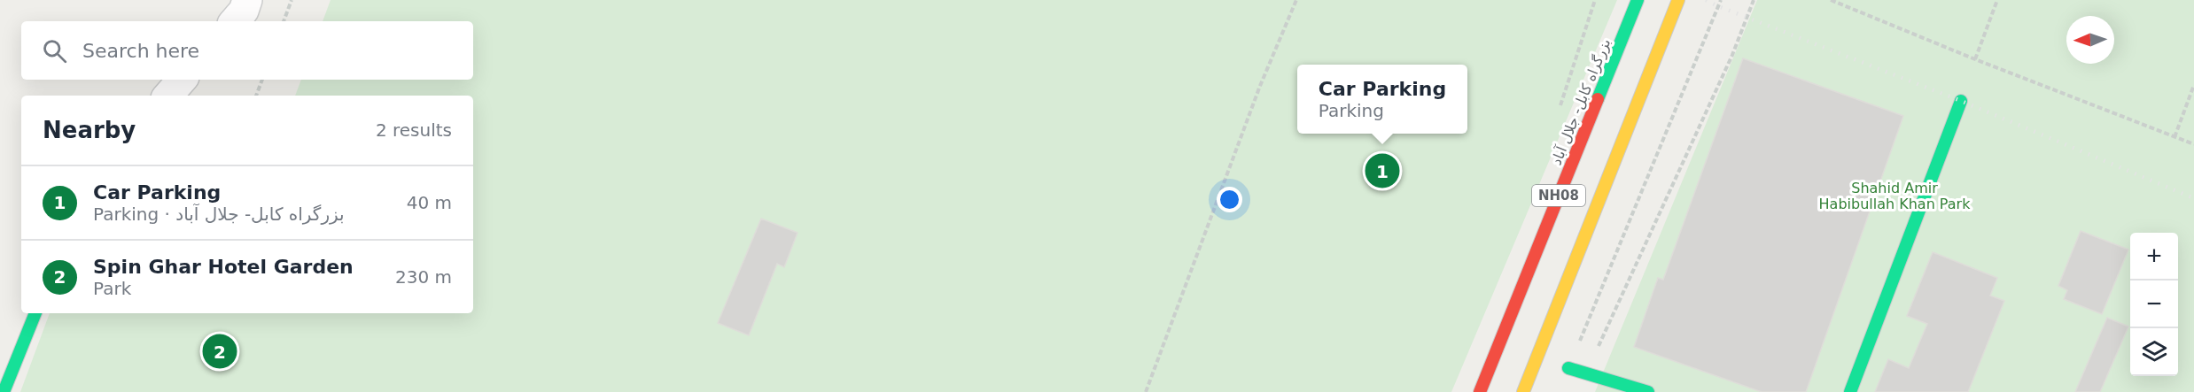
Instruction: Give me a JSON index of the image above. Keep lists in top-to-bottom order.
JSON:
{
  "streets": {
    "main road": ["بزرگراه کابل- جلال آباد", "NH08"]
  },
  "parks": ["Shahid Amir Habibullah Khan Park"],
  "north": "left",
  "page": {
    "search": "Search here",
    "popup": ["Car Parking", "Parking"],
    "heading": ["Nearby", "2 results"],
    "pins": ["1", "2"],
    "list": [
      {
        "mark": "1",
        "name": "Car Parking",
        "note": "Parking · بزرگراه کابل- جلال آباد",
        "value": "40 m"
      },
      {
        "mark": "2",
        "name": "Spin Ghar Hotel Garden",
        "note": "Park",
        "value": "230 m"
      }
    ],
    "map_buttons": ["+", "−"]
  }
}
